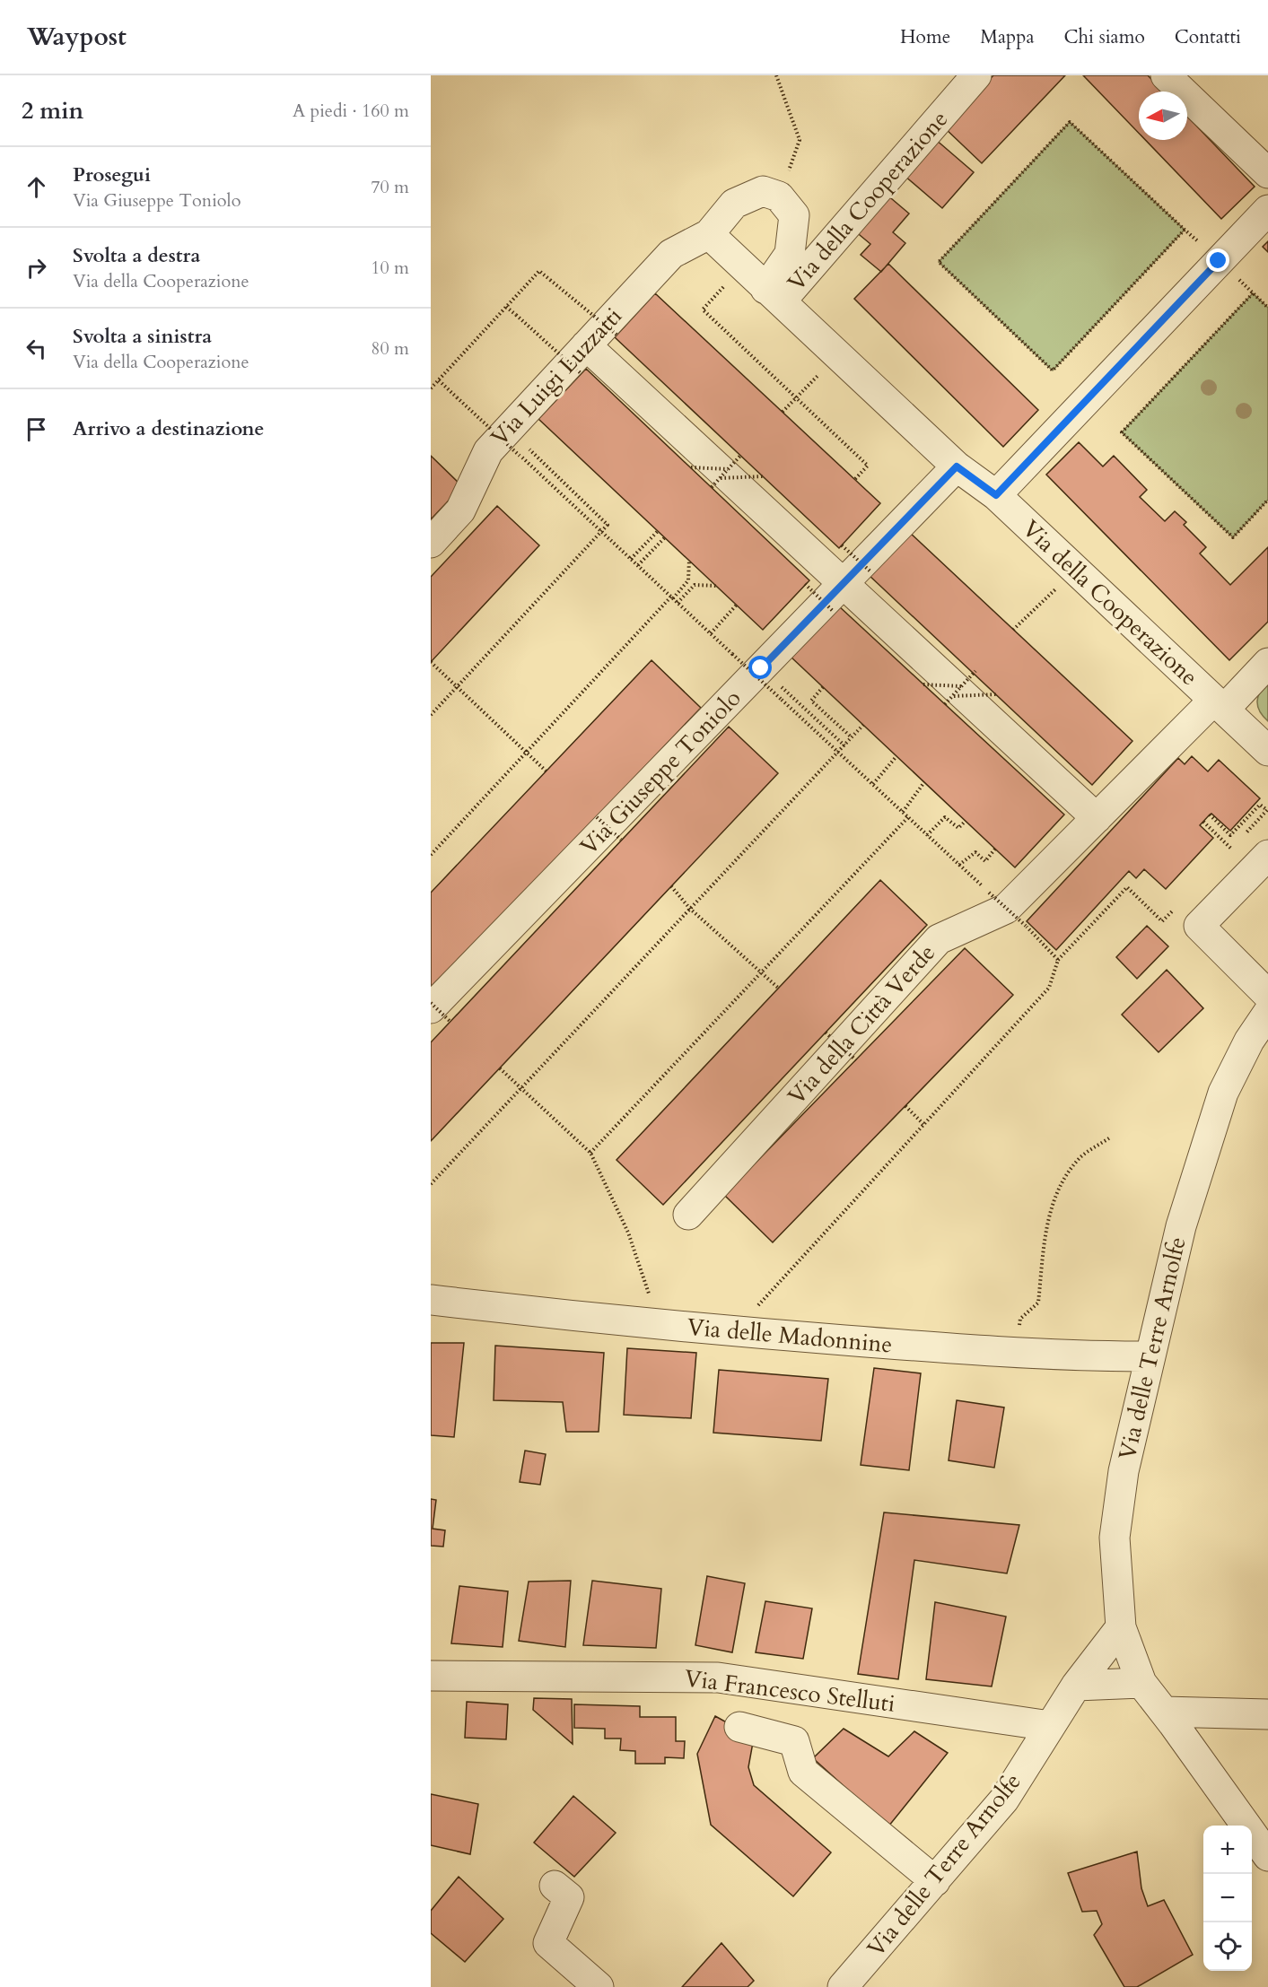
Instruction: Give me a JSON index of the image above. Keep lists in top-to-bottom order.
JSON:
{
  "streets": {
    "street": [
      "Via della Cooperazione",
      "Via Luigi Luzzatti",
      "Via Giuseppe Toniolo",
      "Via della Città Verde",
      "Via delle Madonnine",
      "Via delle Terre Arnolfe",
      "Via Francesco Stelluti"
    ]
  },
  "crossings": [
    ["Via della Cooperazione", "Via Luigi Luzzatti"],
    ["Via della Cooperazione", "Via Giuseppe Toniolo"],
    ["Via della Cooperazione", "Via della Città Verde"],
    ["Via delle Madonnine", "Via delle Terre Arnolfe"],
    ["Via delle Terre Arnolfe", "Via Francesco Stelluti"]
  ],
  "north": "left",
  "page": {
    "header": "Waypost",
    "nav": [
      "Home",
      "Mappa",
      "Chi siamo",
      "Contatti"
    ],
    "heading": ["2 min", "A piedi · 160 m"],
    "list": [
      ["Prosegui", "Via Giuseppe Toniolo", "70 m"],
      ["Svolta a destra", "Via della Cooperazione", "10 m"],
      ["Svolta a sinistra", "Via della Cooperazione", "80 m"],
      "Arrivo a destinazione"
    ],
    "map_buttons": ["+", "−"]
  }
}
